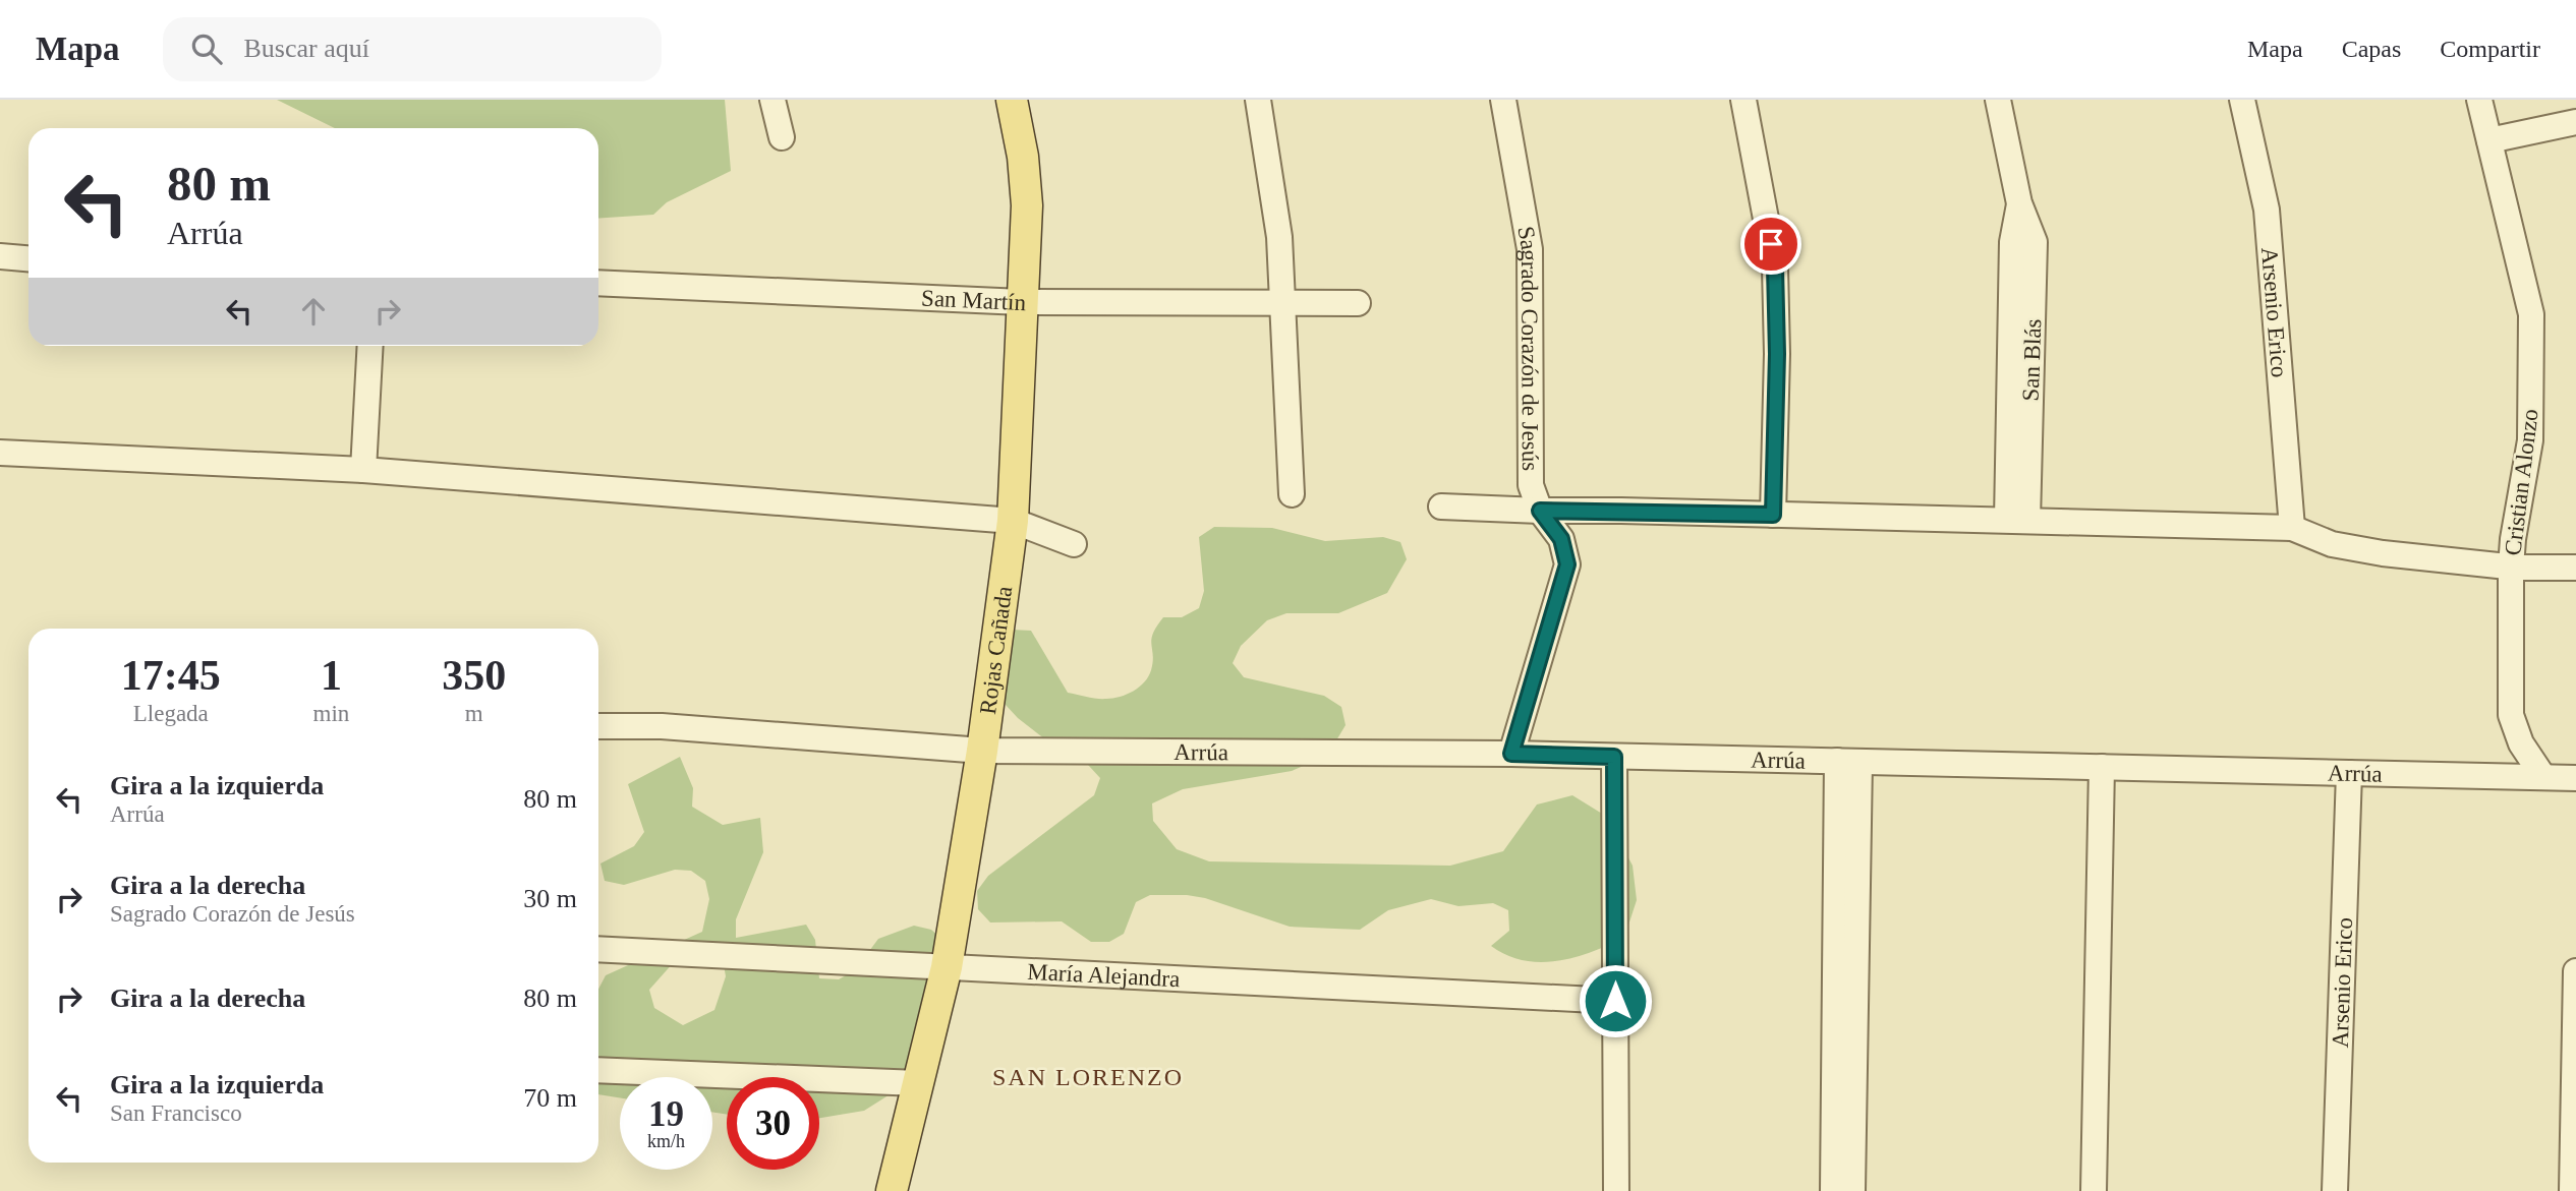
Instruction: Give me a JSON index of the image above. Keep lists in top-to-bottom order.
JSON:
{
  "streets": {
    "main road": ["Rojas Cañada"],
    "street": [
      "San Martín",
      "Arsenio Erico",
      "Sagrado Corazón de Jesús",
      "San Blás",
      "Cristian Alonzo",
      "Arrúa",
      "María Alejandra"
    ]
  },
  "crossings": [
    ["San Martín", "Rojas Cañada"],
    ["Arsenio Erico", "Arrúa"],
    ["Sagrado Corazón de Jesús", "Arrúa"],
    ["Cristian Alonzo", "Arrúa"],
    ["Rojas Cañada", "Arrúa"],
    ["Rojas Cañada", "María Alejandra"]
  ],
  "districts": ["SAN LORENZO"],
  "page": {
    "header": "Mapa",
    "search": "Buscar aquí",
    "nav": ["Mapa", "Capas", "Compartir"],
    "turn": ["80 m", "Arrúa"],
    "eta": [
      "17:45",
      "Llegada",
      "1",
      "min",
      "350",
      "m"
    ],
    "list": [
      {
        "name": "Gira a la izquierda",
        "note": "Arrúa",
        "value": "80 m"
      },
      {
        "name": "Gira a la derecha",
        "note": "Sagrado Corazón de Jesús",
        "value": "30 m"
      },
      {
        "name": "Gira a la derecha",
        "value": "80 m"
      },
      {
        "name": "Gira a la izquierda",
        "note": "San Francisco",
        "value": "70 m"
      }
    ],
    "speed": "19 km/h",
    "limit": "30"
  }
}
